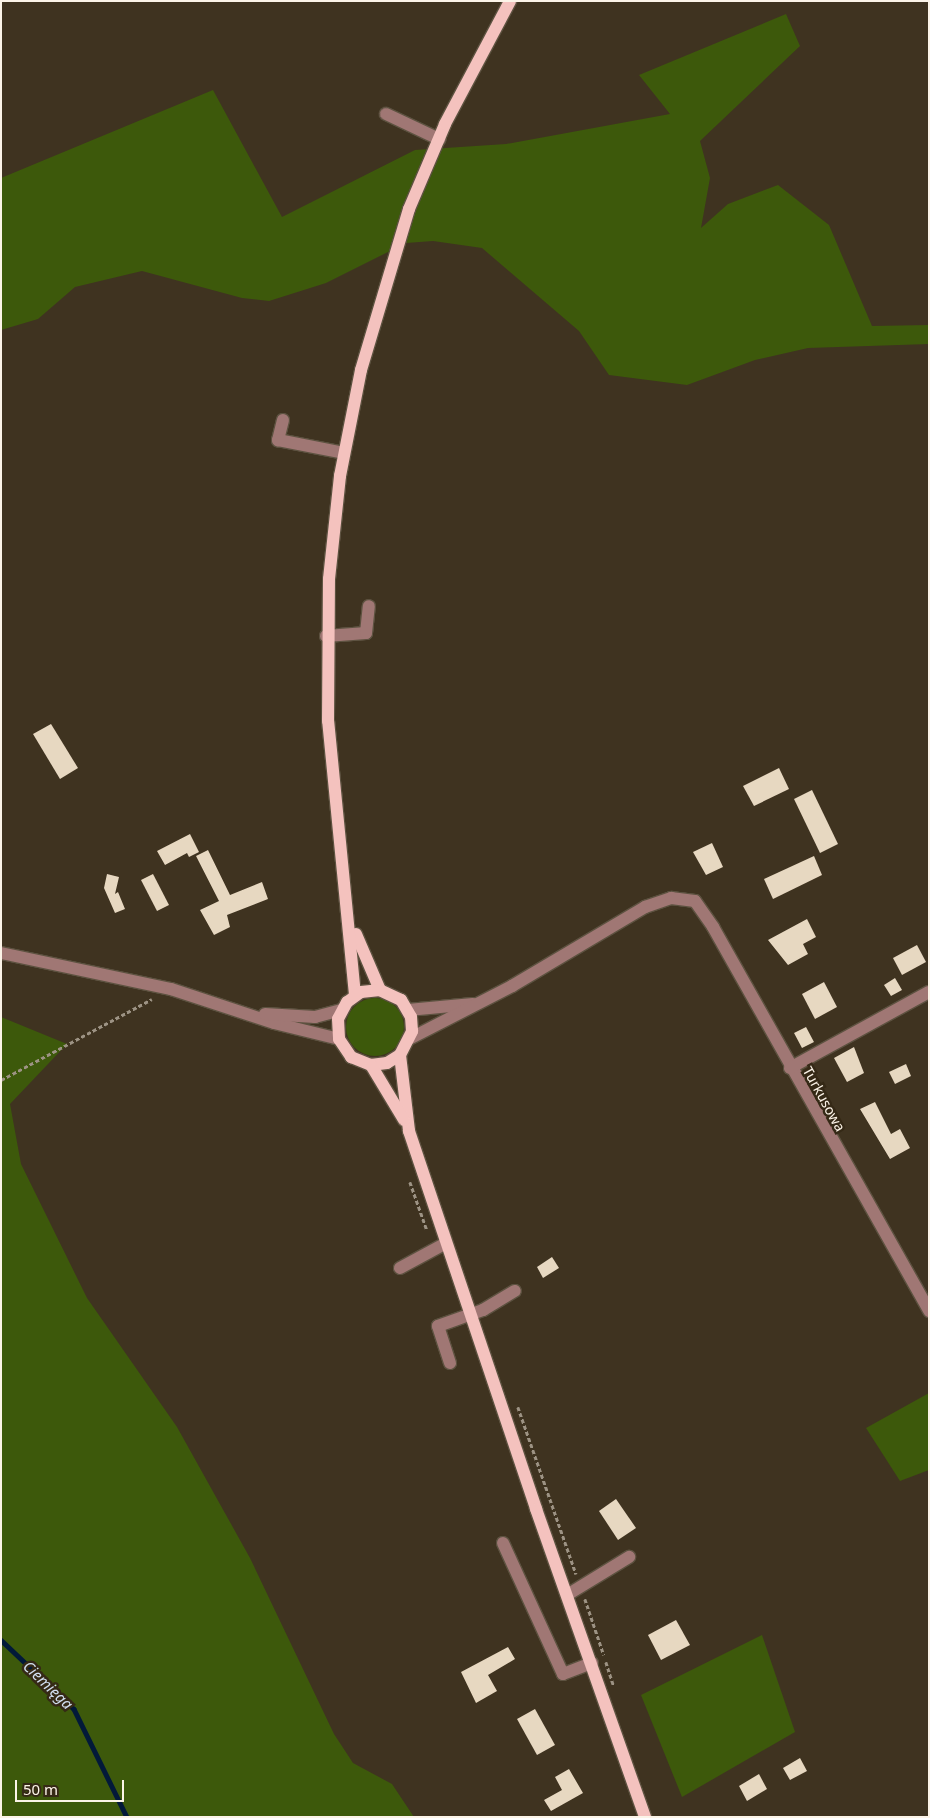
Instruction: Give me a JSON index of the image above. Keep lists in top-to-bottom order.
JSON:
{
  "streets": {
    "street": ["Turkusowa"]
  },
  "water": ["Ciemięga"],
  "scale_bar": "50 m"
}
